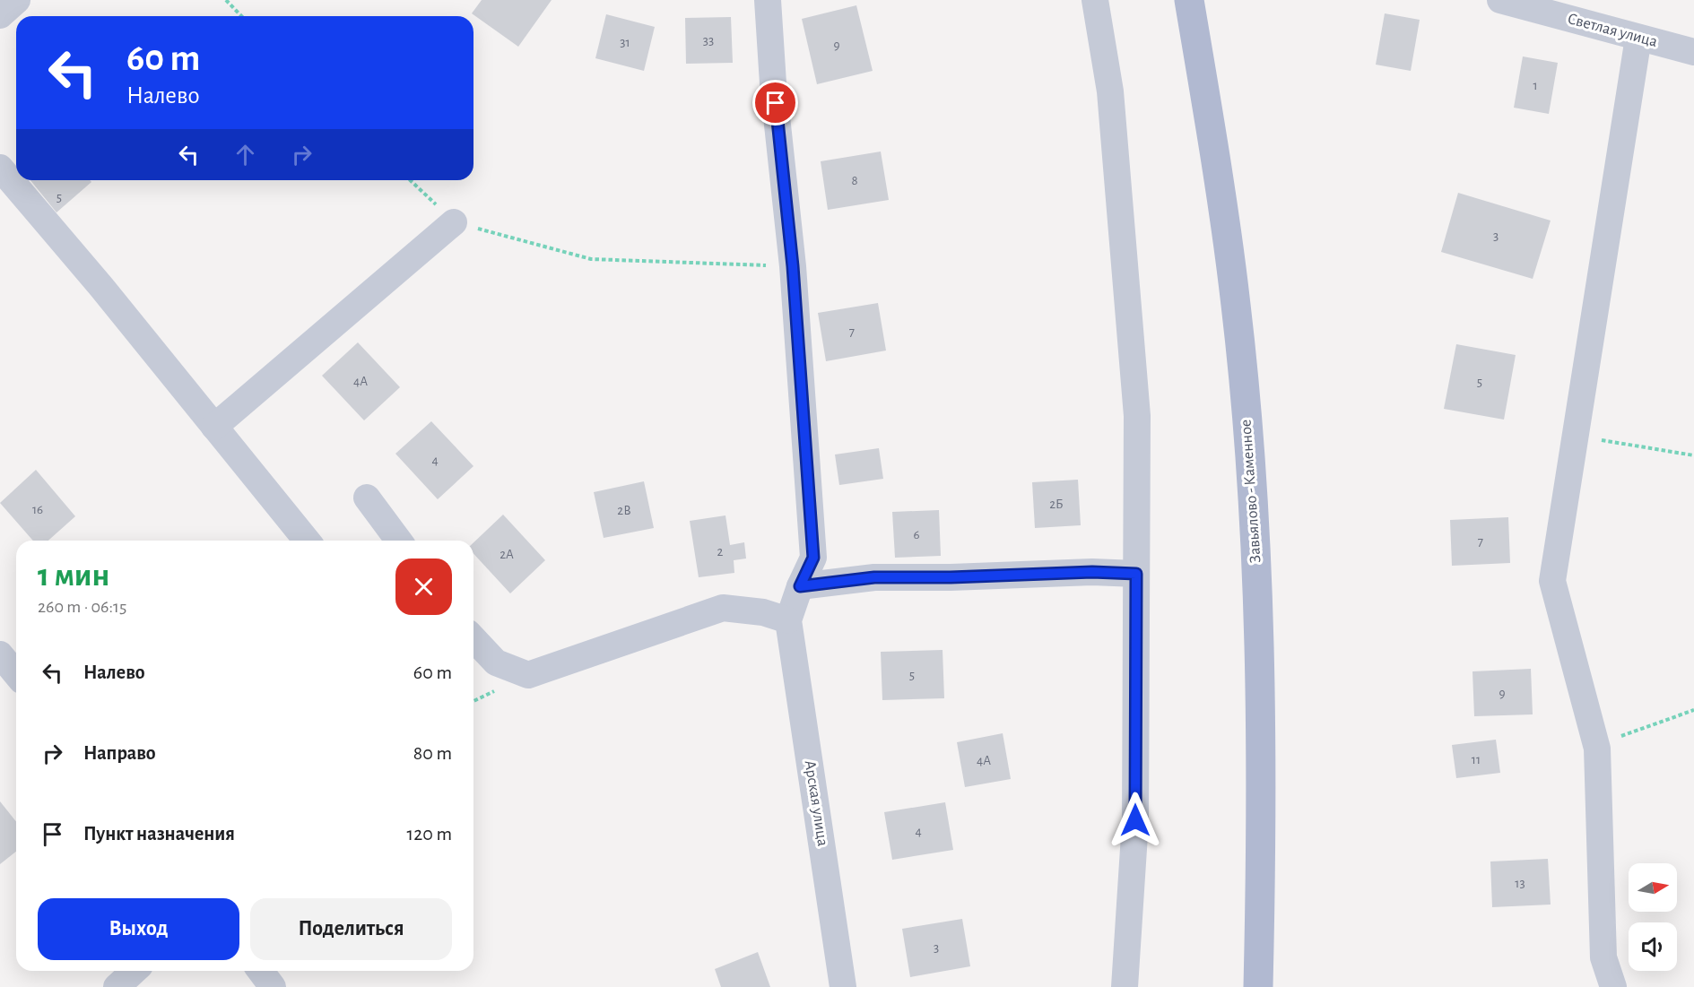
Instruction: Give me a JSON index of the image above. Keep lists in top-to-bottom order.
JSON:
{
  "streets": {
    "main road": ["Завьялово - Каменное"],
    "street": ["Светлая улица", "Арская улица"]
  },
  "house_numbers": [
    "33",
    "31",
    "9",
    "1",
    "8",
    "5",
    "3",
    "7",
    "4А",
    "5",
    "4",
    "2Б",
    "16",
    "2В",
    "6",
    "7",
    "2",
    "2А",
    "5",
    "9",
    "11",
    "4А",
    "4",
    "13",
    "3"
  ],
  "north": "right",
  "page": {
    "turn": ["60 m", "Налево"],
    "heading": ["1 мин", "260 m · 06:15"],
    "list": [
      {
        "name": "Налево",
        "value": "60 m"
      },
      {
        "name": "Направо",
        "value": "80 m"
      },
      {
        "name": "Пункт назначения",
        "value": "120 m"
      }
    ],
    "buttons": ["Выход", "Поделиться"]
  }
}
